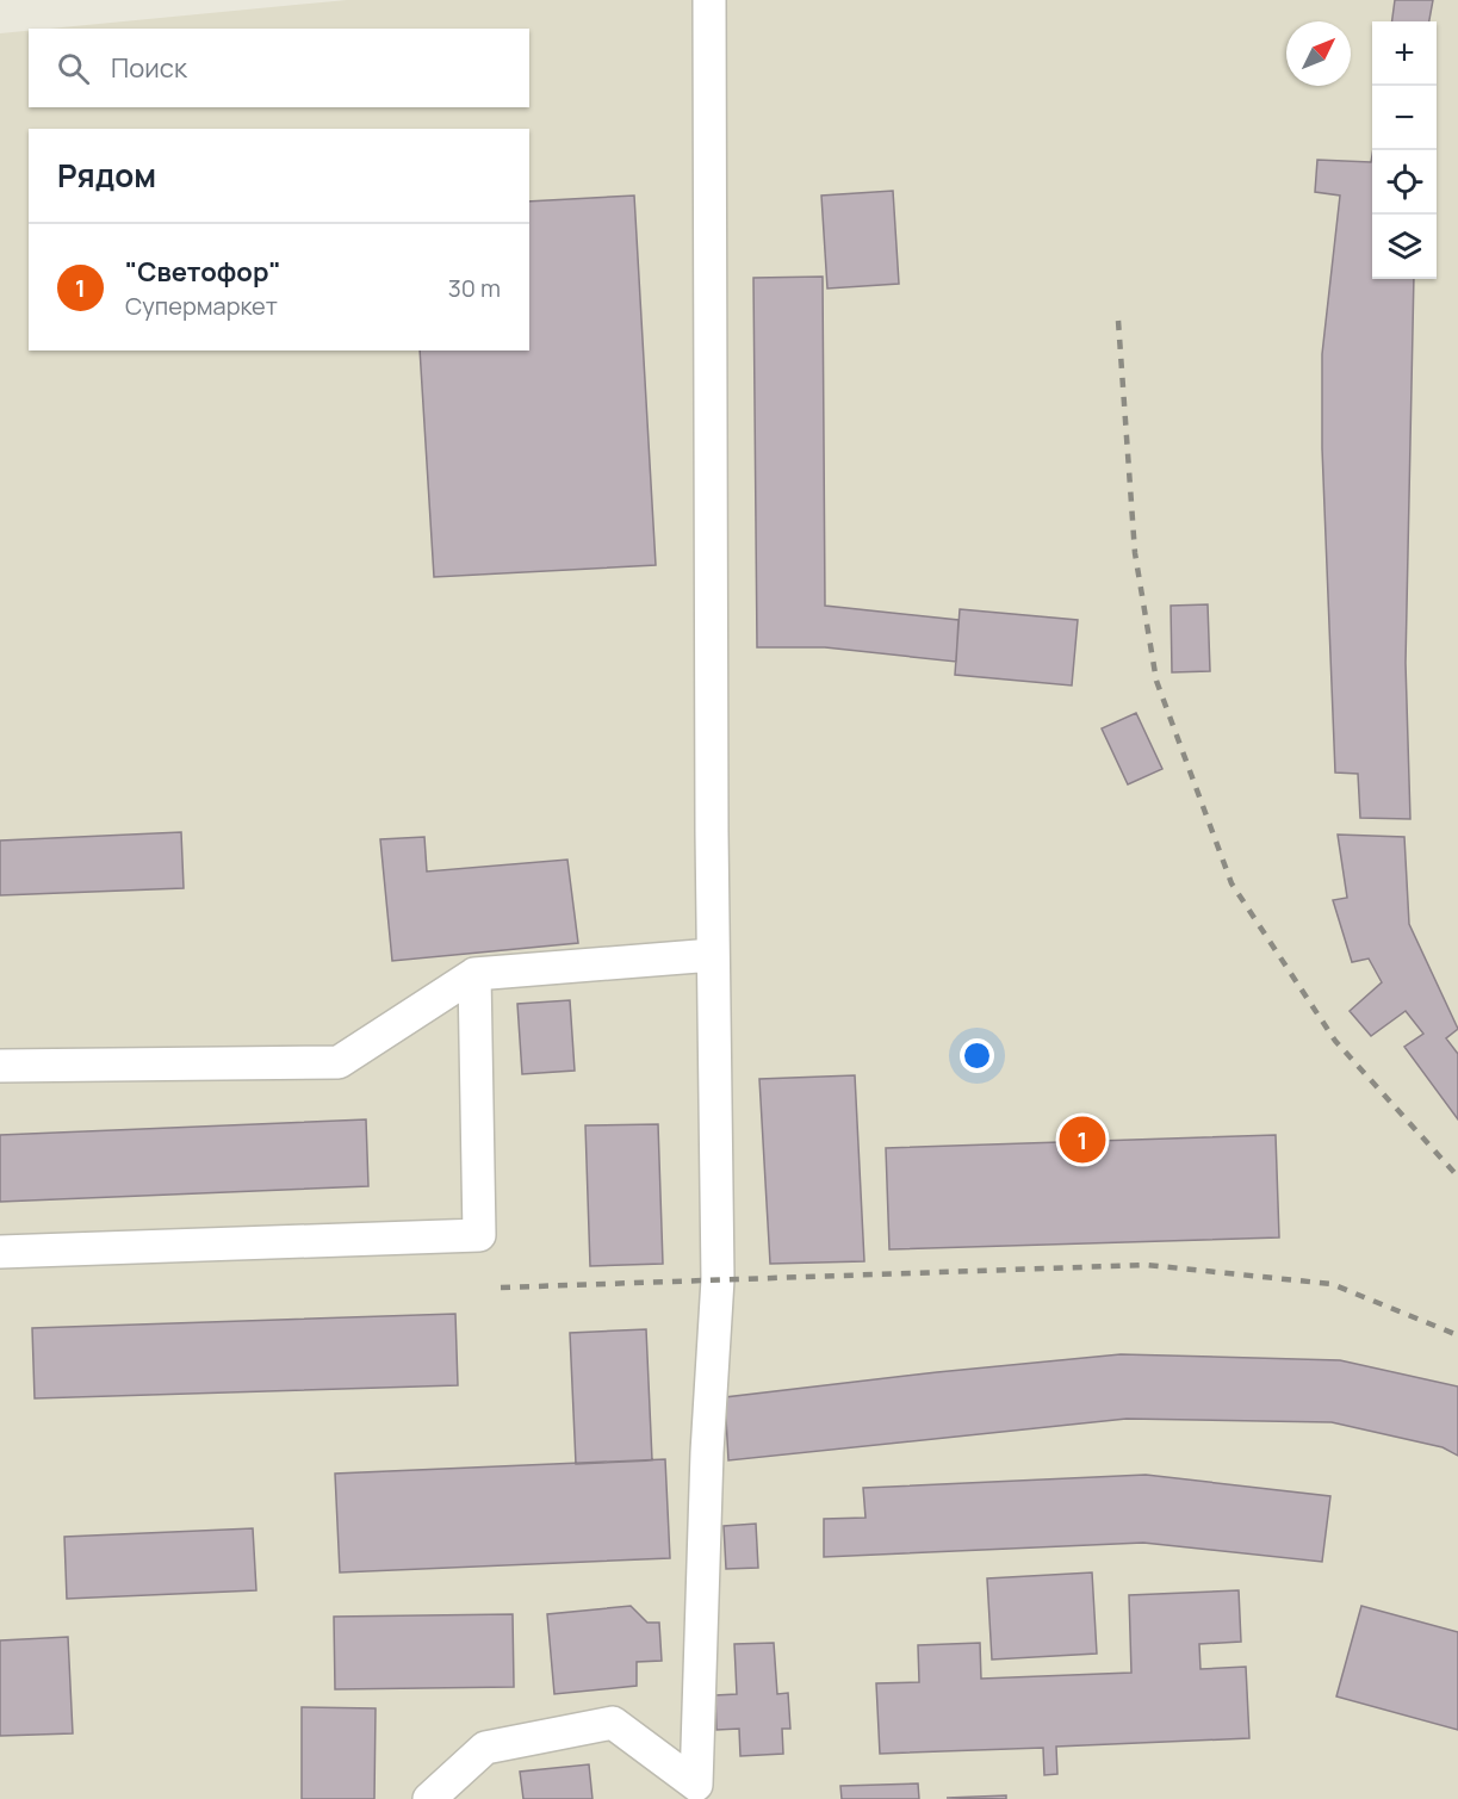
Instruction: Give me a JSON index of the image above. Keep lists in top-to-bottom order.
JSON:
{
  "north": "top right",
  "page": {
    "map_buttons": ["+", "−"],
    "search": "Поиск",
    "heading": "Рядом",
    "list": [
      {
        "mark": "1",
        "name": "\"Светофор\"",
        "note": "Супермаркет",
        "value": "30 m"
      }
    ],
    "pins": "1"
  }
}
